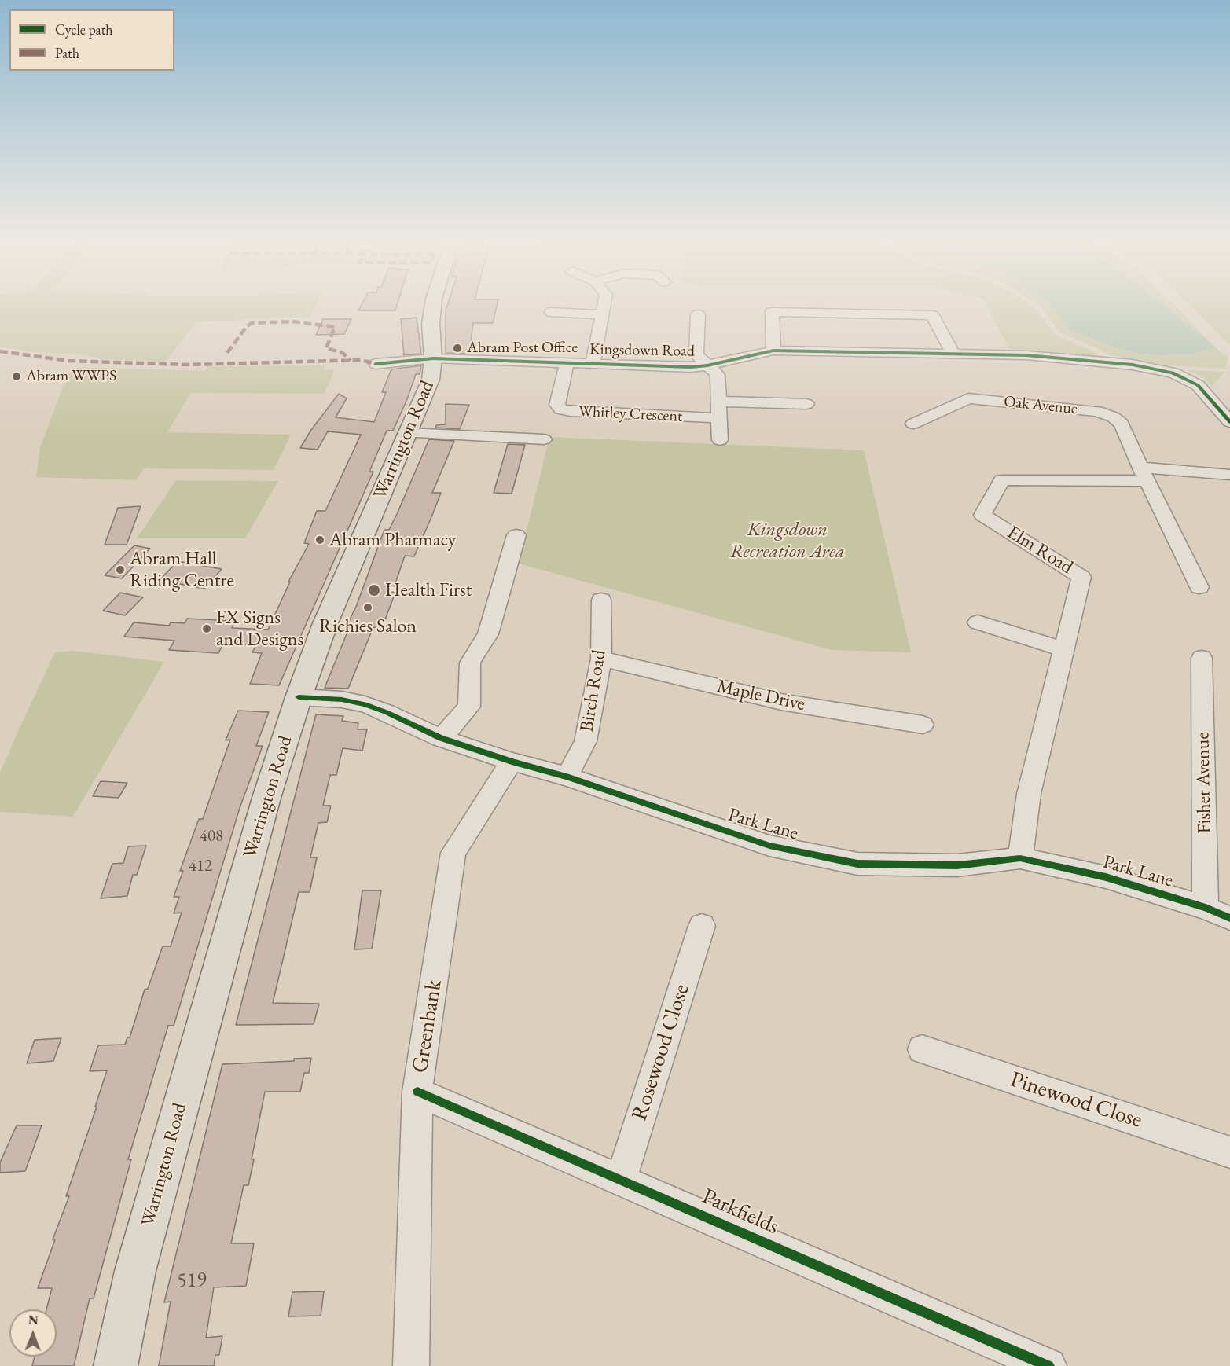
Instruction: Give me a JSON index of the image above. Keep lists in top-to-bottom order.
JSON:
{
  "streets": {
    "main road": ["Warrington Road"],
    "street": [
      "Kingsdown Road",
      "Oak Avenue",
      "Whitley Crescent",
      "Elm Road",
      "Birch Road",
      "Maple Drive",
      "Fisher Avenue",
      "Park Lane",
      "Greenbank",
      "Rosewood Close",
      "Pinewood Close",
      "Parkfields"
    ]
  },
  "crossings": [
    ["Kingsdown Road", "Whitley Crescent"],
    ["Kingsdown Road", "Warrington Road"],
    ["Oak Avenue", "Elm Road"],
    ["Warrington Road", "Park Lane"],
    ["Elm Road", "Park Lane"],
    ["Birch Road", "Maple Drive"],
    ["Birch Road", "Park Lane"],
    ["Fisher Avenue", "Park Lane"],
    ["Park Lane", "Greenbank"],
    ["Greenbank", "Parkfields"],
    ["Rosewood Close", "Parkfields"]
  ],
  "parks": ["Kingsdown Recreation Area"],
  "places": [
    "Abram Post Office",
    "Abram WWPS",
    "Abram Pharmacy",
    "Abram Hall Riding Centre",
    "Health First",
    "Richies Salon",
    "FX Signs and Designs"
  ],
  "house_numbers": ["408", "412", "519"],
  "legend": ["Cycle path", "Path"],
  "north": "top"
}
